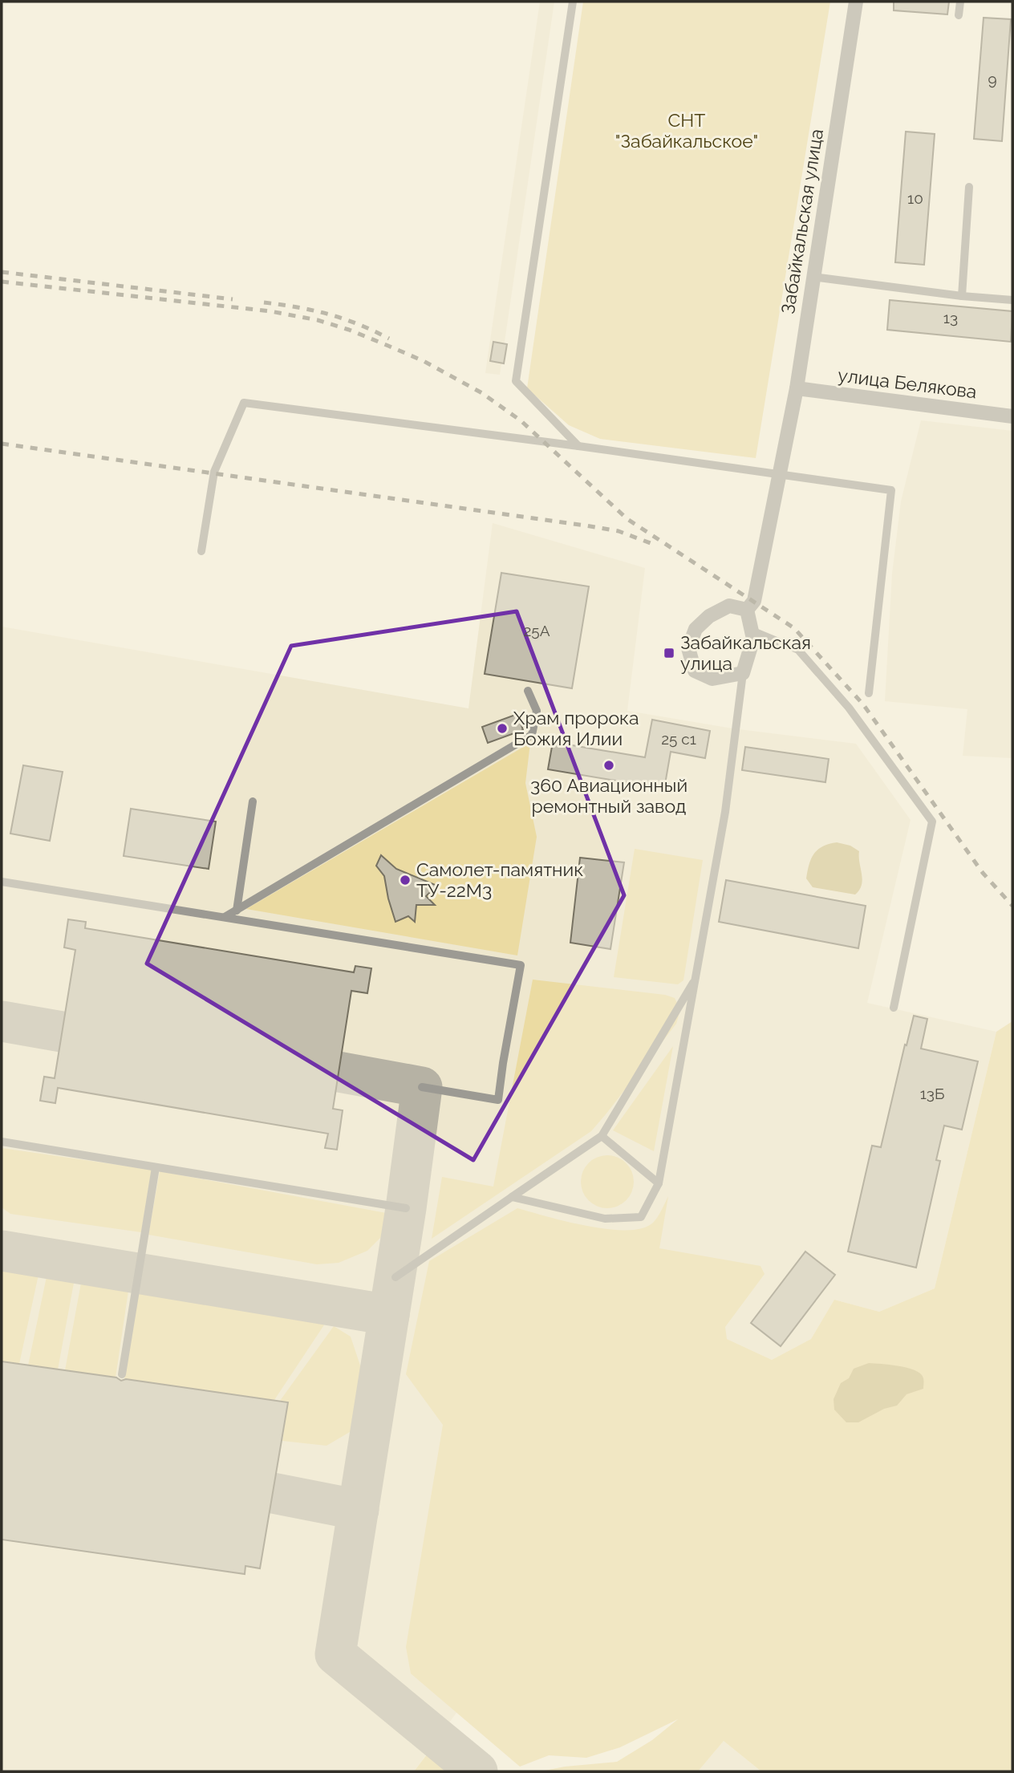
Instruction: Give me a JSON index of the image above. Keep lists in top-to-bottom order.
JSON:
{
  "streets": {
    "street": ["Забайкальская улица", "улица Белякова"]
  },
  "crossings": [
    ["Забайкальская улица", "улица Белякова"]
  ],
  "parks": ["СНТ \"Забайкальское\""],
  "places": {
    "transit": ["Забайкальская улица"],
    "other": ["Храм пророка Божия Илии", "360 Авиационный ремонтный завод", "Самолет-памятник ТУ-22М3"]
  },
  "house_numbers": [
    "9",
    "10",
    "13",
    "25А",
    "25 с1",
    "13Б"
  ]
}
